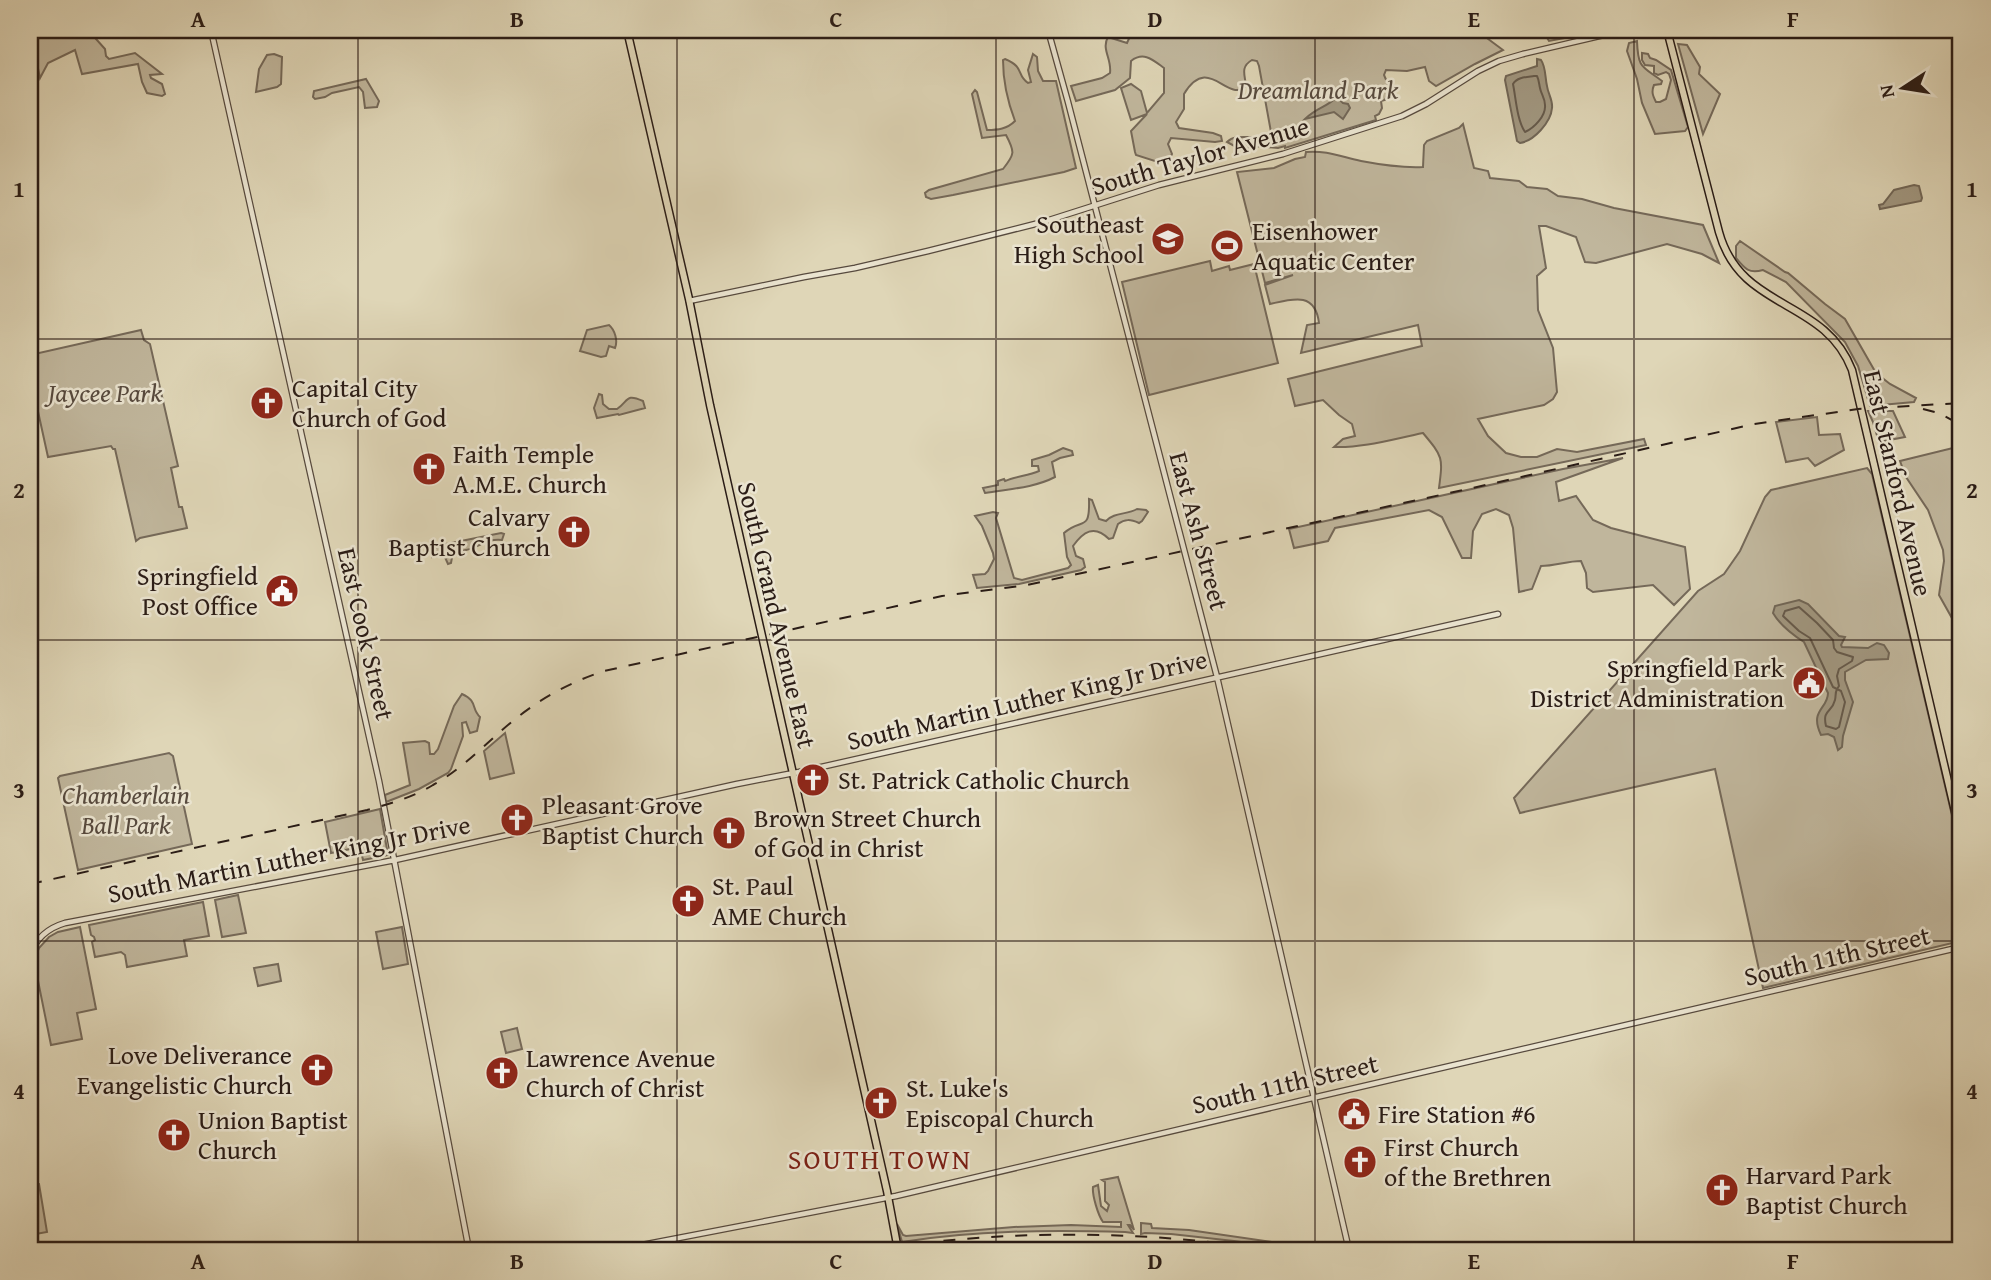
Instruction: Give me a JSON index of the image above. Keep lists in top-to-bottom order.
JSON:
{
  "streets": {
    "main road": ["East Stanford Avenue", "South Grand Avenue East"],
    "street": [
      "South Taylor Avenue",
      "East Ash Street",
      "East Cook Street",
      "South Martin Luther King Jr Drive",
      "South 11th Street"
    ]
  },
  "crossings": [
    ["South Taylor Avenue", "East Ash Street"],
    ["South Taylor Avenue", "South Grand Avenue East"],
    ["East Ash Street", "South Martin Luther King Jr Drive"],
    ["East Ash Street", "South 11th Street"],
    ["South Grand Avenue East", "South Martin Luther King Jr Drive"],
    ["South Grand Avenue East", "South 11th Street"],
    ["East Cook Street", "South Martin Luther King Jr Drive"]
  ],
  "districts": ["SOUTH TOWN"],
  "parks": ["Dreamland Park", "Jaycee Park", "Chamberlain Ball Park"],
  "places": {
    "school or university": ["Southeast High School"],
    "sports": ["Eisenhower Aquatic Center"],
    "church": [
      "Capital City Church of God",
      "Faith Temple A.M.E. Church",
      "Calvary Baptist Church",
      "St. Patrick Catholic Church",
      "Pleasant Grove Baptist Church",
      "Brown Street Church of God in Christ",
      "St. Paul AME Church",
      "Love Deliverance Evangelistic Church",
      "Lawrence Avenue Church of Christ",
      "St. Luke's Episcopal Church",
      "Union Baptist Church",
      "First Church of the Brethren",
      "Harvard Park Baptist Church"
    ],
    "public building": ["Springfield Post Office", "Springfield Park District Administration", "Fire Station #6"]
  },
  "north": "left",
  "grid": {
    "columns": [
      "A",
      "B",
      "C",
      "D",
      "E",
      "F"
    ],
    "rows": [
      "1",
      "2",
      "3",
      "4"
    ]
  }
}
